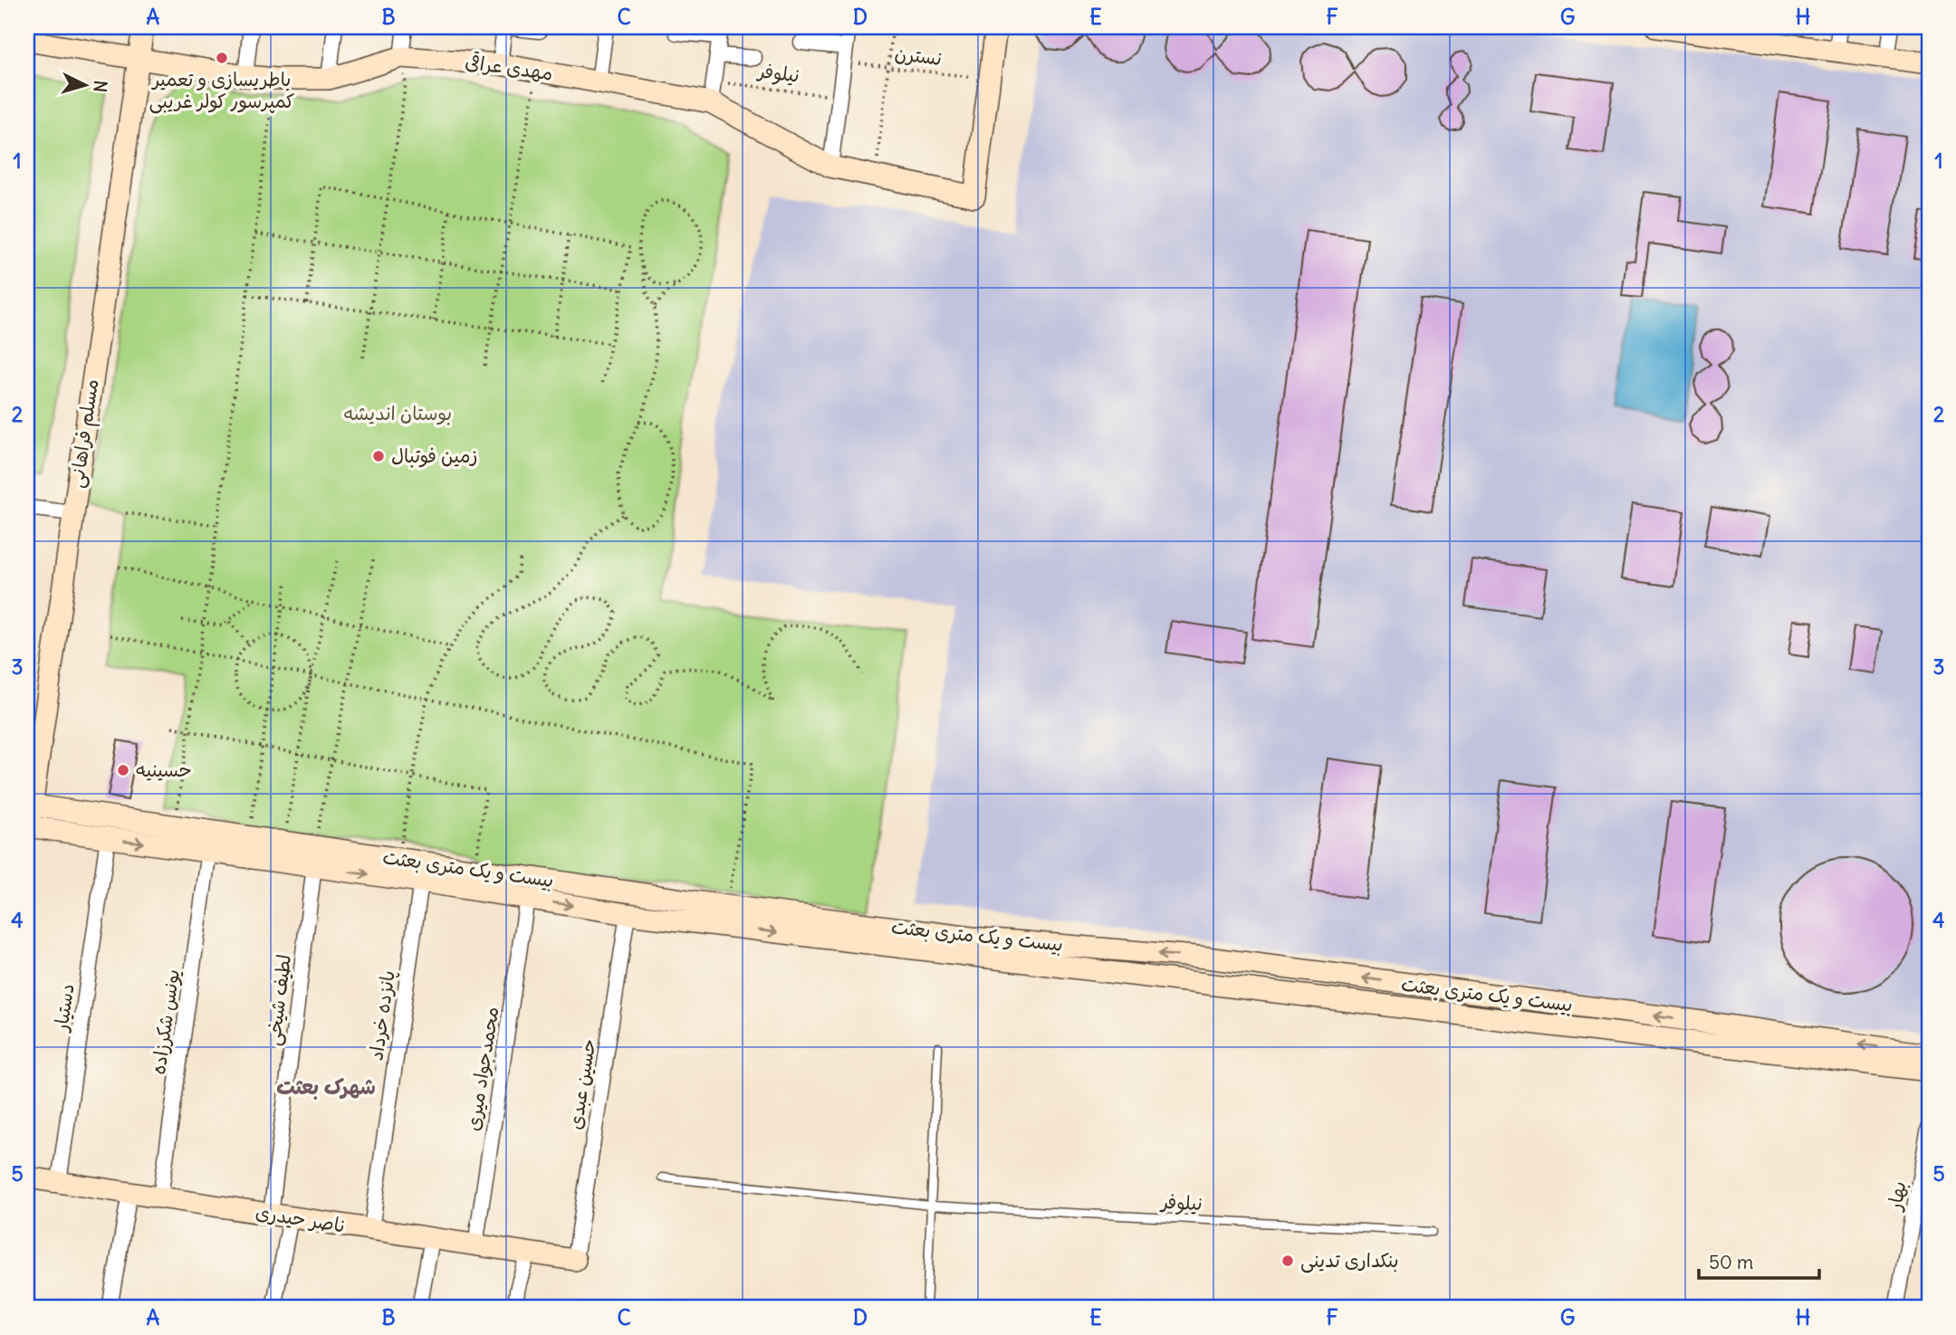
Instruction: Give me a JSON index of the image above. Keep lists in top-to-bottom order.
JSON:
{
  "streets": {
    "street": [
      "مهدی عراقی",
      "مسلم فراهانی",
      "بیست و یک متری بعثت",
      "لطیف شیخی",
      "دستیار",
      "پانزده خرداد",
      "یونس شکرزاده",
      "محمدجواد میری",
      "حسین عبدی",
      "بهار",
      "ناصر حیدری"
    ],
    "lane": ["نیلوفر"],
    "path": ["نسترن"]
  },
  "crossings": [
    ["نسترن", "مهدی عراقی"],
    ["مهدی عراقی", "مسلم فراهانی"],
    ["مسلم فراهانی", "بیست و یک متری بعثت"],
    ["بیست و یک متری بعثت", "لطیف شیخی"],
    ["بیست و یک متری بعثت", "دستیار"],
    ["بیست و یک متری بعثت", "پانزده خرداد"],
    ["بیست و یک متری بعثت", "یونس شکرزاده"],
    ["بیست و یک متری بعثت", "محمدجواد میری"],
    ["بیست و یک متری بعثت", "حسین عبدی"],
    ["لطیف شیخی", "ناصر حیدری"],
    ["دستیار", "ناصر حیدری"],
    ["پانزده خرداد", "ناصر حیدری"],
    ["یونس شکرزاده", "ناصر حیدری"],
    ["محمدجواد میری", "ناصر حیدری"],
    ["حسین عبدی", "ناصر حیدری"]
  ],
  "districts": ["شهرک بعثت"],
  "parks": ["بوستان اندیشه"],
  "places": [
    "باطریسازی و تعمیر کمپرسور کولر غریبی",
    "زمین فوتبال",
    "حسینیه",
    "بنکداری تدینی"
  ],
  "scale_bar": "50 m",
  "north": "right",
  "grid": {
    "columns": [
      "A",
      "B",
      "C",
      "D",
      "E",
      "F",
      "G",
      "H"
    ],
    "rows": [
      "1",
      "2",
      "3",
      "4",
      "5"
    ]
  }
}
